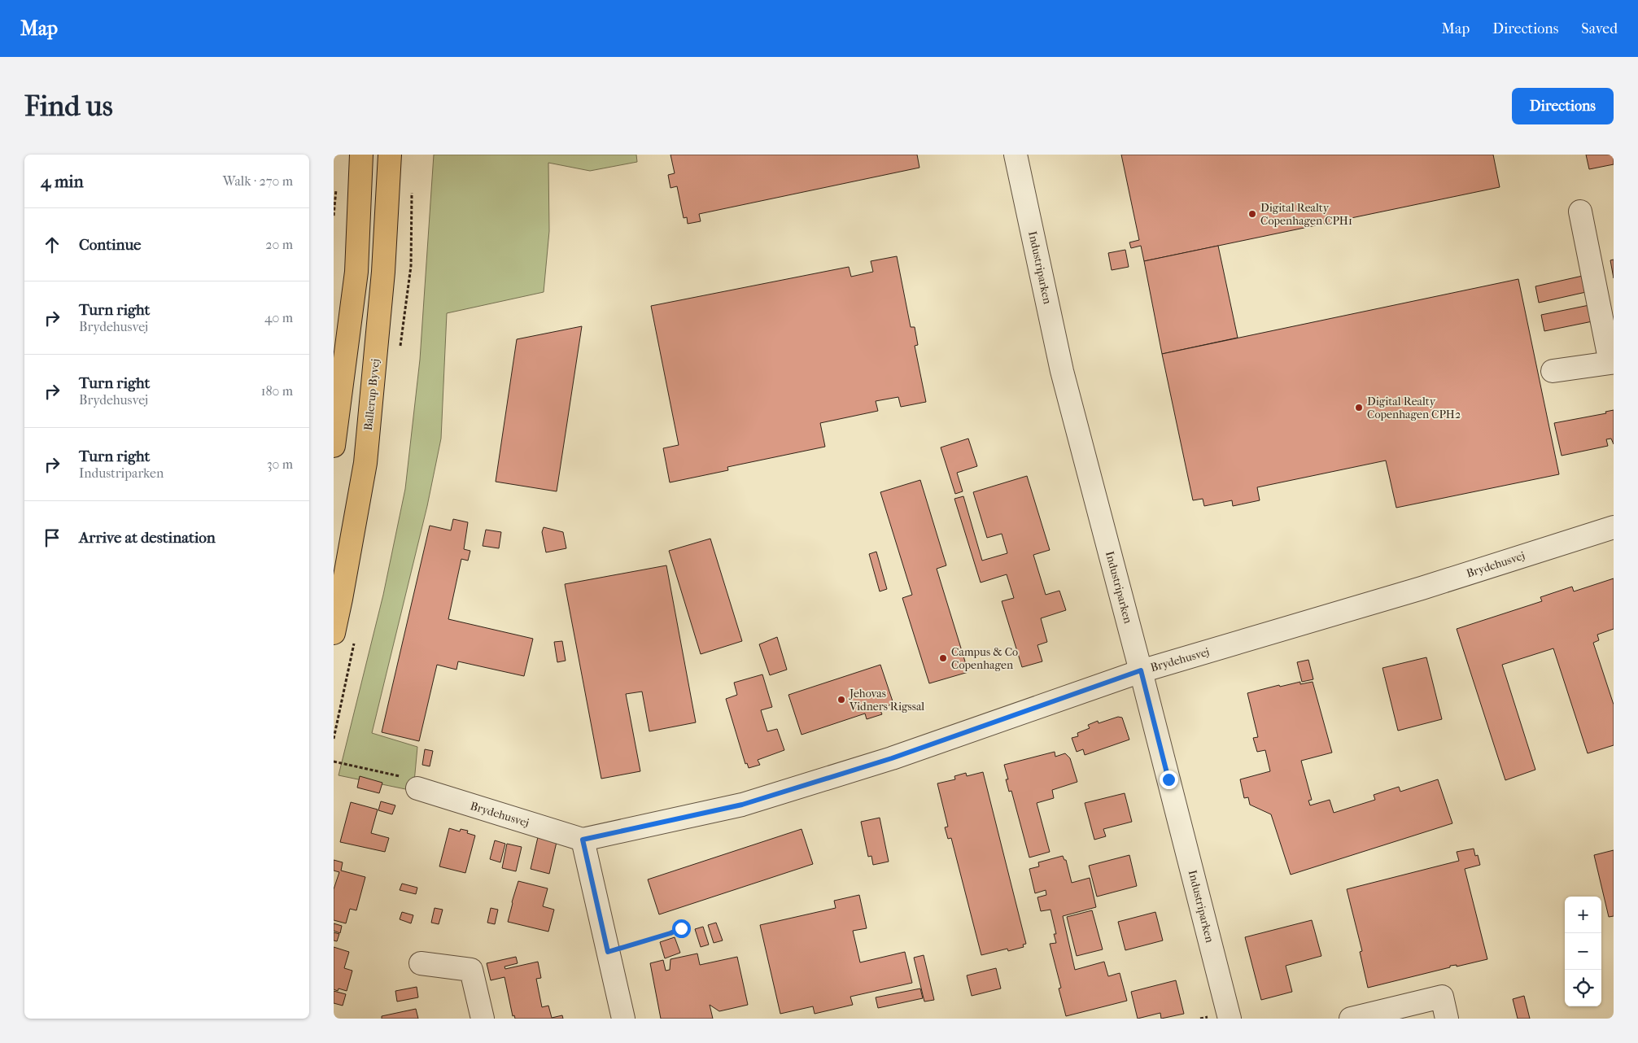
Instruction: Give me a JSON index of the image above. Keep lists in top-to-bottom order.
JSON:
{
  "streets": {
    "main road": ["Ballerup Byvej"],
    "street": ["Industriparken", "Brydehusvej"]
  },
  "crossings": [
    ["Industriparken", "Brydehusvej"]
  ],
  "places": [
    "Digital Realty Copenhagen CPH1",
    "Digital Realty Copenhagen CPH2",
    "Campus & Co Copenhagen",
    "Jehovas Vidners Rigssal"
  ],
  "page": {
    "header": "Map",
    "nav": ["Map", "Directions", "Saved"],
    "buttons": "Directions",
    "title": "Find us",
    "heading": ["4 min", "Walk · 270 m"],
    "list": [
      ["Continue", "20 m"],
      ["Turn right", "Brydehusvej", "40 m"],
      ["Turn right", "Brydehusvej", "180 m"],
      ["Turn right", "Industriparken", "30 m"],
      "Arrive at destination"
    ],
    "map_buttons": ["+", "−"]
  }
}
